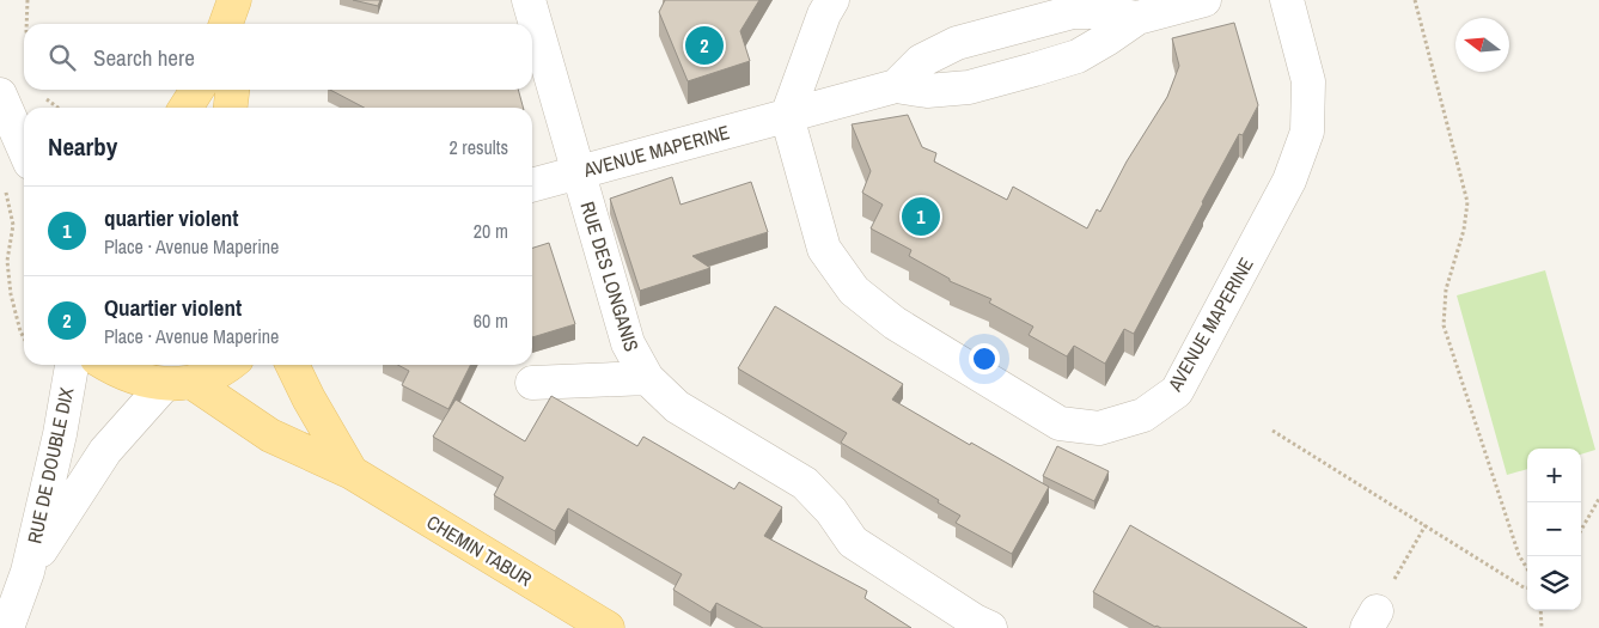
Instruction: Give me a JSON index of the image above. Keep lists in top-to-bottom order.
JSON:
{
  "streets": {
    "main road": ["CHEMIN TABUR"],
    "street": ["AVENUE MAPERINE", "RUE DES LONGANIS", "RUE DE DOUBLE DIX"]
  },
  "crossings": [
    ["AVENUE MAPERINE", "RUE DES LONGANIS"],
    ["RUE DE DOUBLE DIX", "CHEMIN TABUR"]
  ],
  "north": "left",
  "page": {
    "pins": ["2", "1"],
    "search": "Search here",
    "heading": ["Nearby", "2 results"],
    "list": [
      {
        "mark": "1",
        "name": "quartier violent",
        "note": "Place · Avenue Maperine",
        "value": "20 m"
      },
      {
        "mark": "2",
        "name": "Quartier violent",
        "note": "Place · Avenue Maperine",
        "value": "60 m"
      }
    ],
    "map_buttons": ["+", "−"]
  }
}
